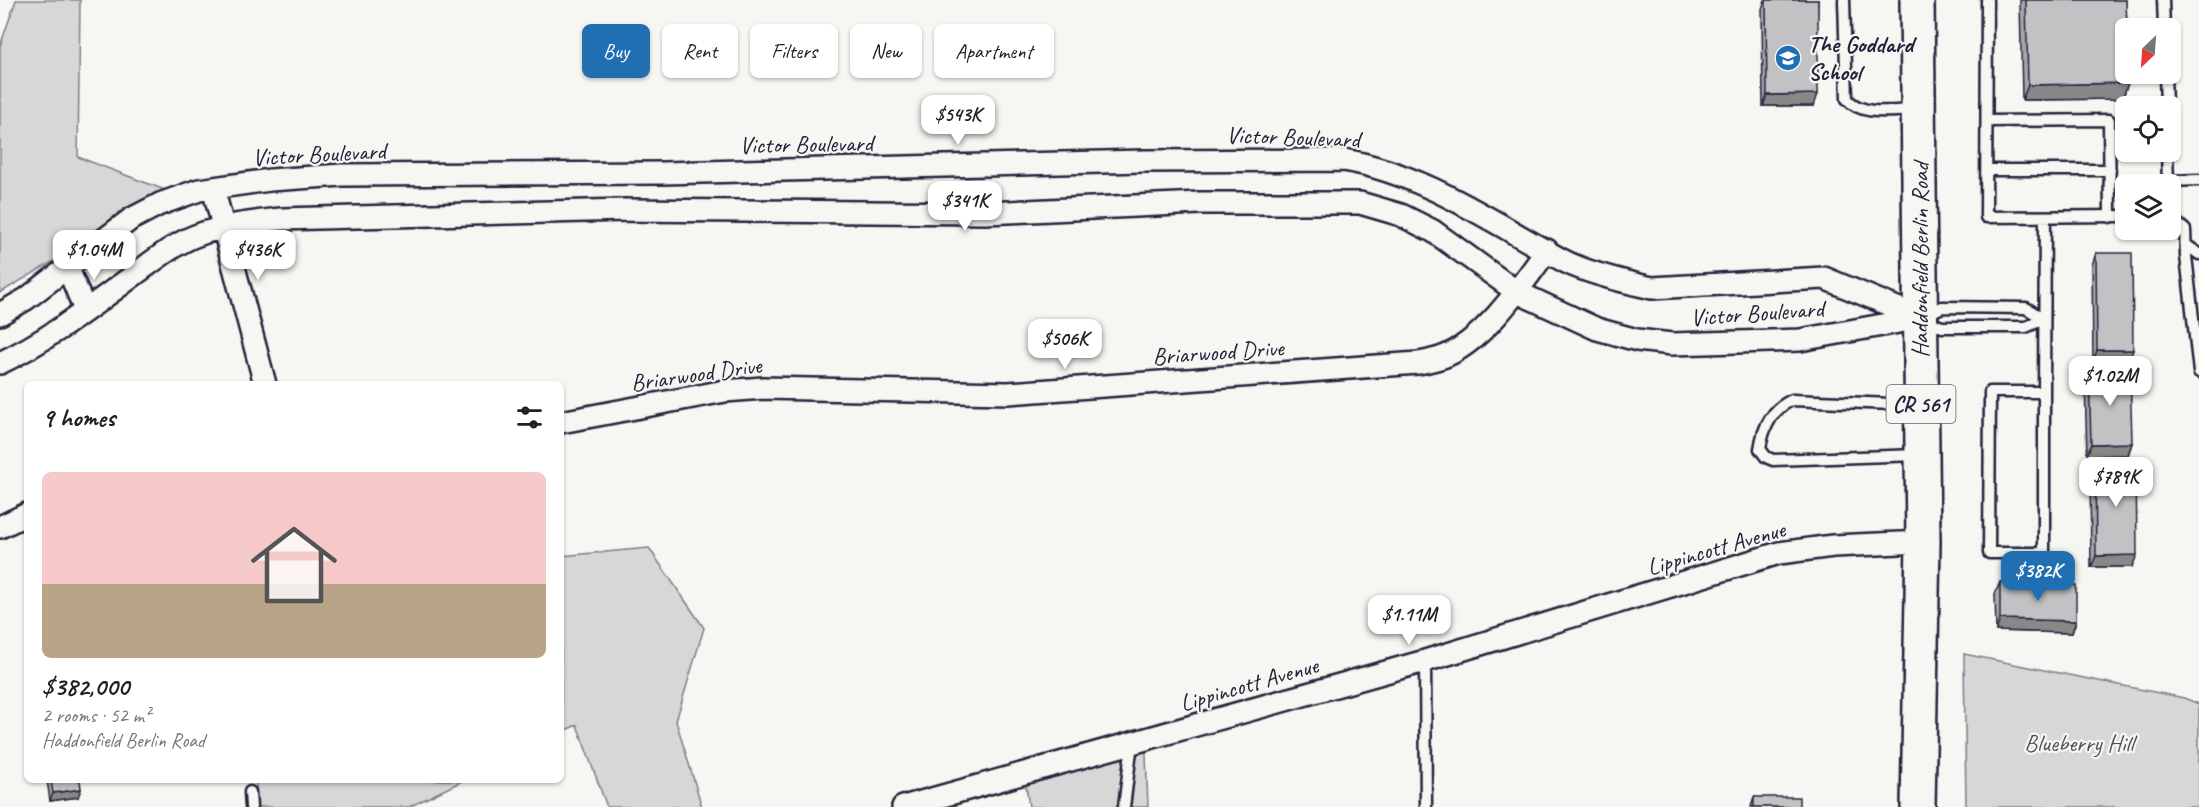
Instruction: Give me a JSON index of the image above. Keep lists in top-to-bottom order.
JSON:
{
  "streets": {
    "main road": ["Haddonfield Berlin Road", "CR 561"],
    "street": ["Victor Boulevard", "Briarwood Drive", "Lippincott Avenue"]
  },
  "crossings": [
    ["Victor Boulevard", "Haddonfield Berlin Road"],
    ["Victor Boulevard", "Briarwood Drive"],
    ["Haddonfield Berlin Road", "Lippincott Avenue"]
  ],
  "parks": ["Blueberry Hill"],
  "places": {
    "school or university": ["The Goddard School"]
  },
  "north": "bottom left",
  "page": {
    "chip": [
      "Buy",
      "Rent",
      "Filters",
      "New",
      "Apartment"
    ],
    "price": [
      "$543K",
      "$341K",
      "$1.04M",
      "$436K",
      "$506K",
      "$1.02M",
      "$789K",
      "$382K",
      "$1.11M"
    ],
    "heading": "9 homes",
    "list": [
      {
        "name": "$382,000",
        "note": "2 rooms · 52 m² · Haddonfield Berlin Road"
      }
    ]
  }
}
